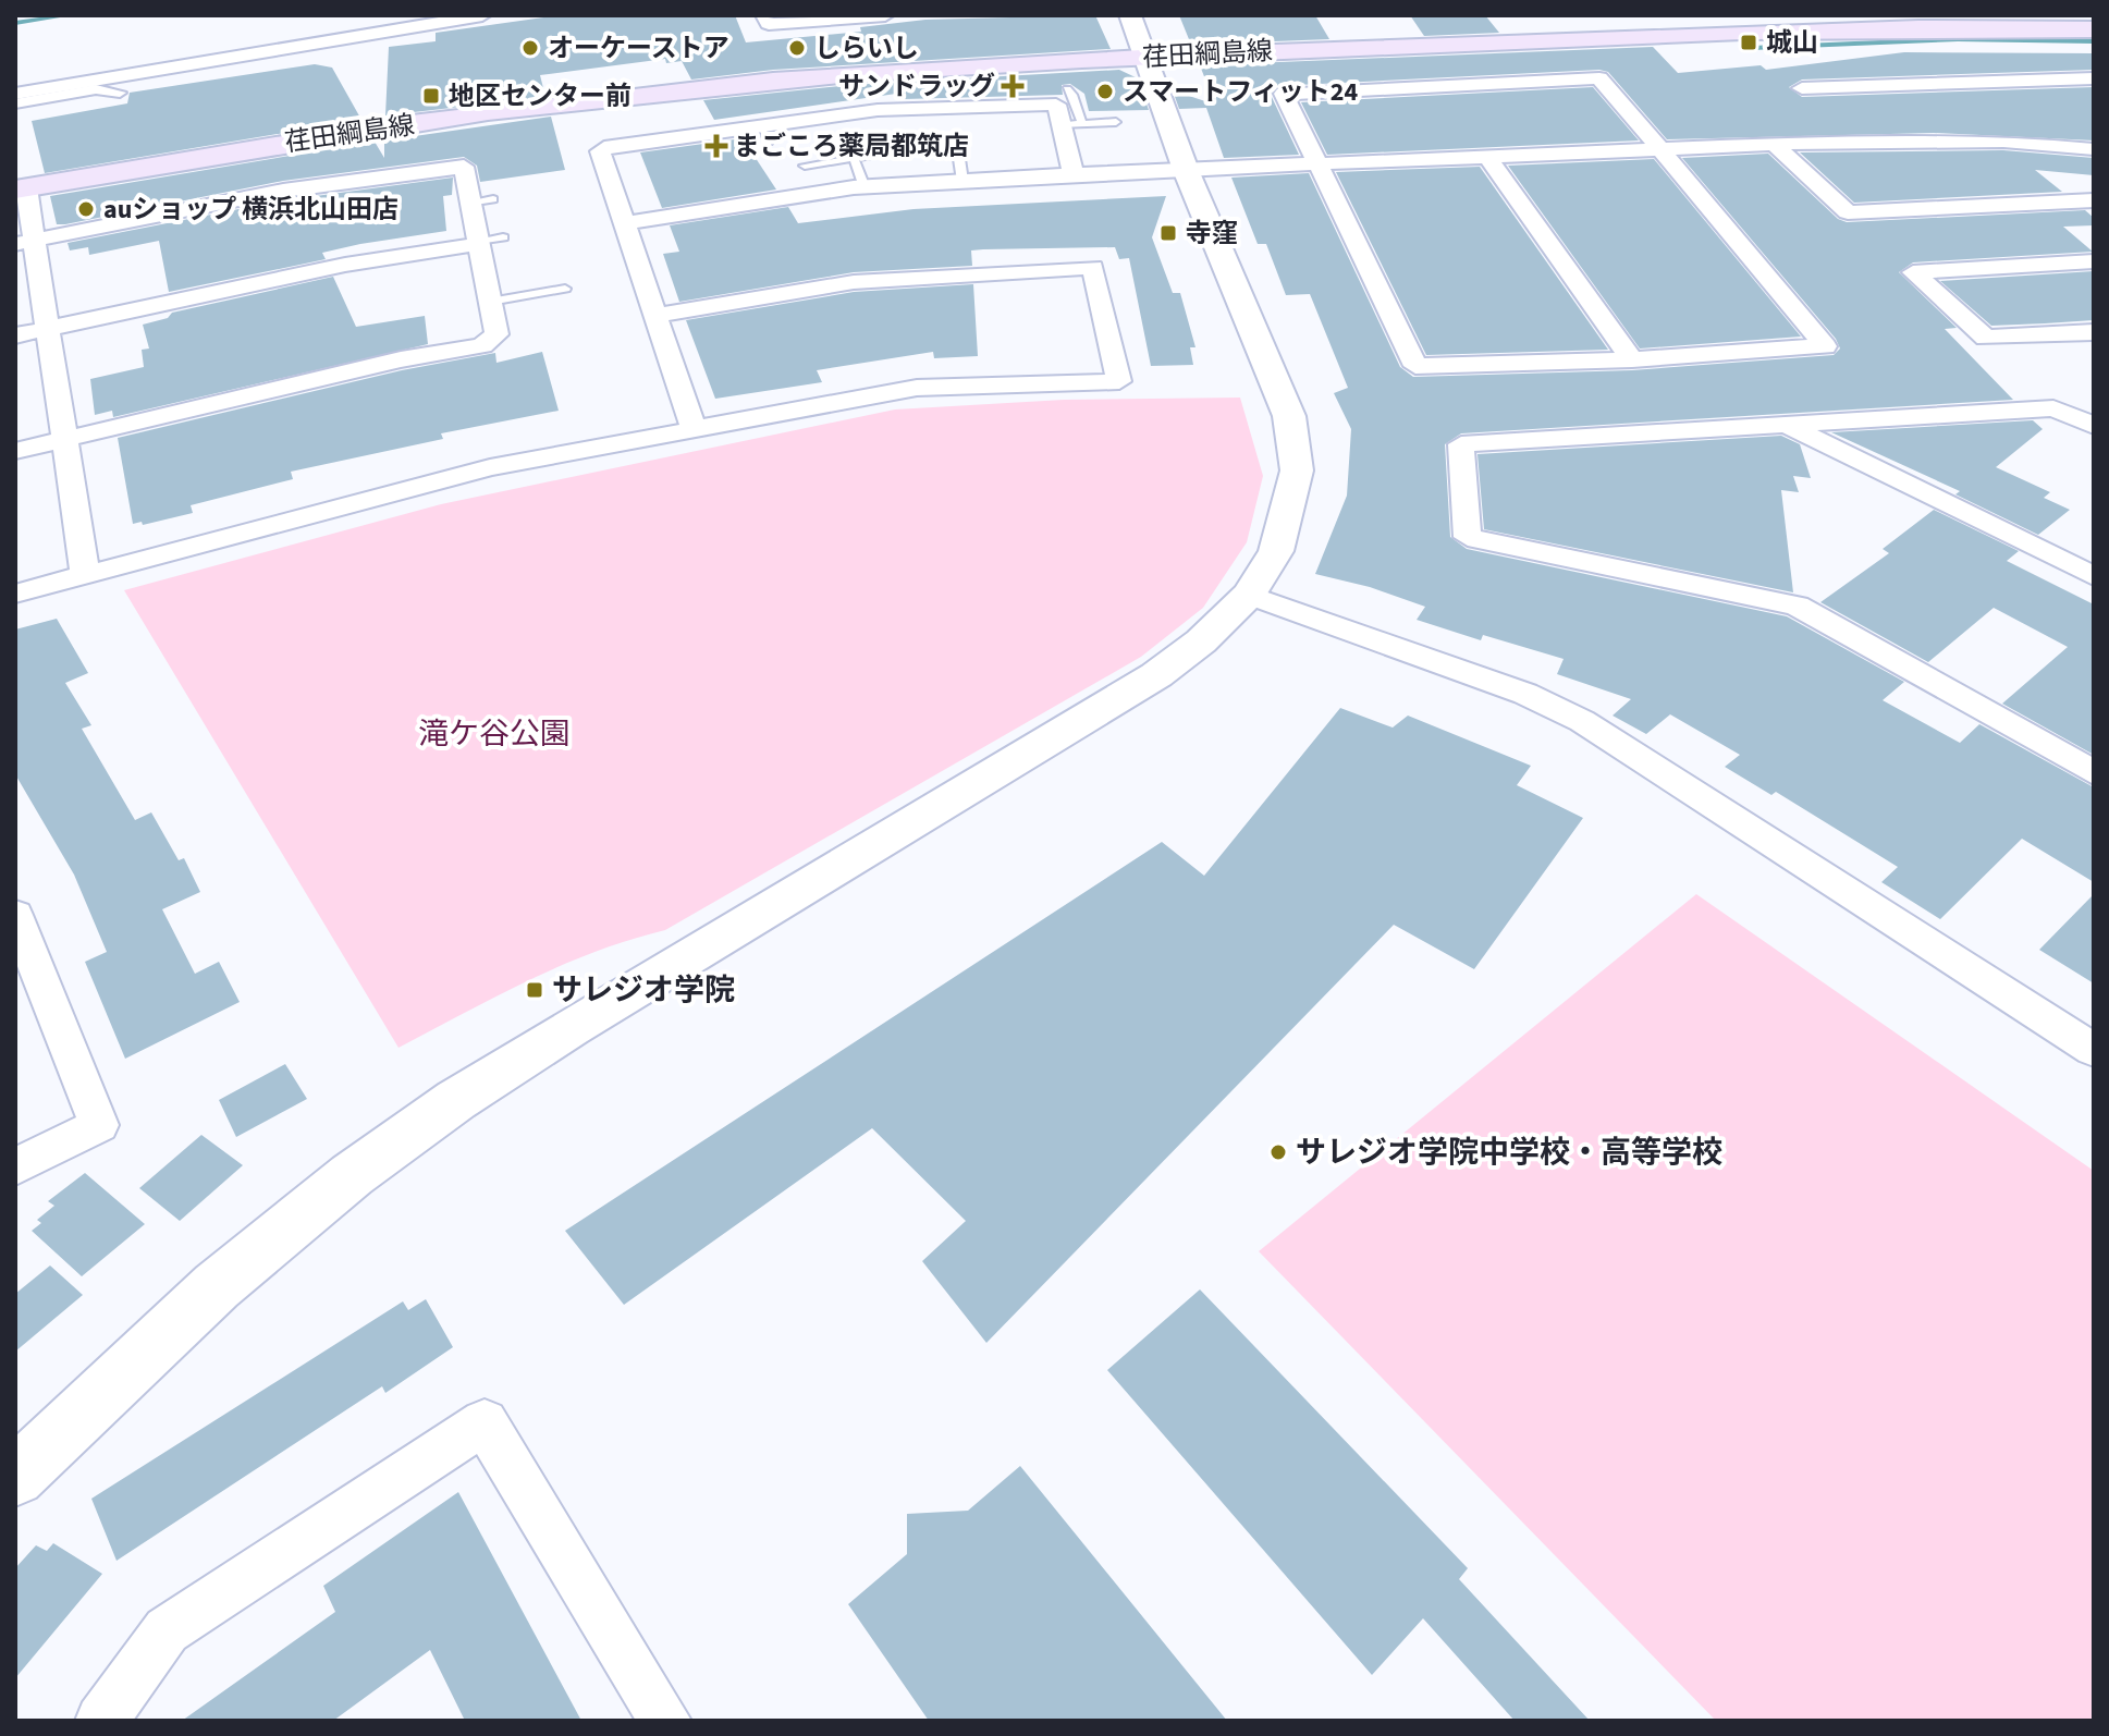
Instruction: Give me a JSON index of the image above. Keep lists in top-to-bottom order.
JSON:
{
  "streets": {
    "main road": ["荏田綱島線"]
  },
  "parks": ["滝ケ谷公園"],
  "places": {
    "transit": [
      "城山",
      "地区センター前",
      "寺窪",
      "サレジオ学院"
    ],
    "other": [
      "オーケーストア",
      "しらいし",
      "スマートフィット24",
      "auショップ 横浜北山田店",
      "サレジオ学院中学校・高等学校"
    ],
    "health": ["サンドラッグ", "まごころ薬局都筑店"]
  }
}
